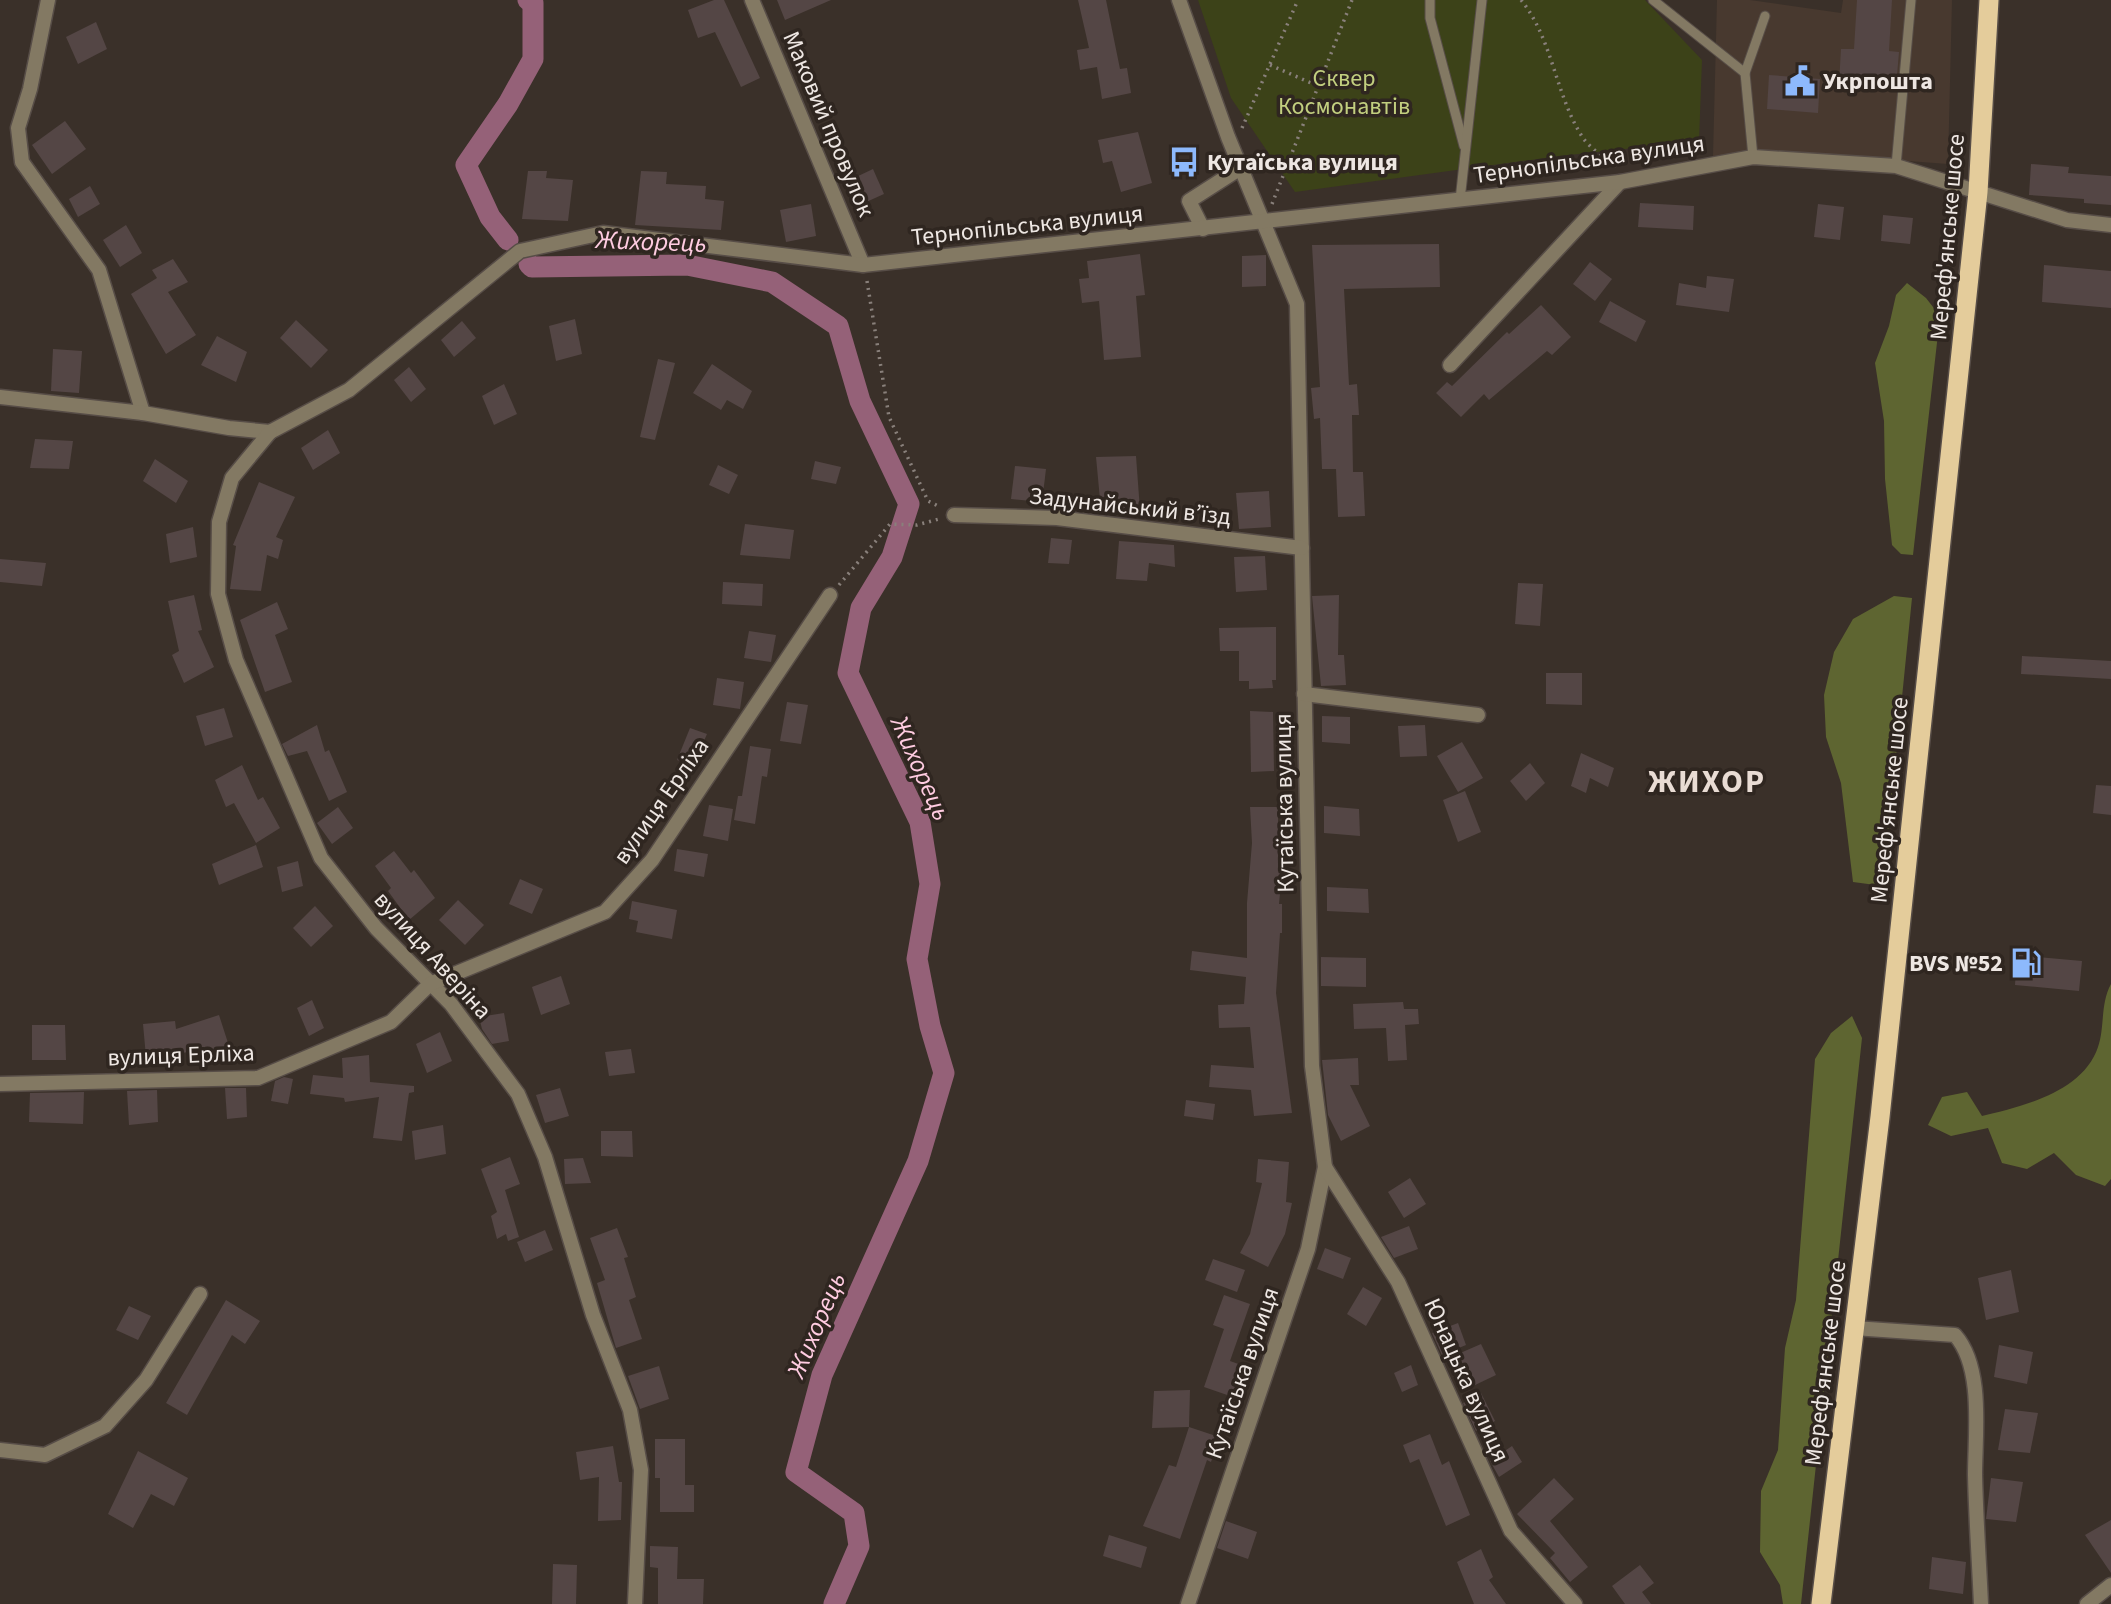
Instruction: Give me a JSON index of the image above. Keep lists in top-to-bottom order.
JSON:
{
  "streets": {
    "highway": ["Мереф'янське шосе"],
    "street": [
      "Маковий провулок",
      "Тернопільська вулиця",
      "Задунайський в’їзд",
      "вулиця Ерліха",
      "Кутаїська вулиця",
      "вулиця Аверіна",
      "Юнацька вулиця"
    ]
  },
  "crossings": [
    ["Маковий провулок", "Тернопільська вулиця"],
    ["Тернопільська вулиця", "Мереф'янське шосе"],
    ["Тернопільська вулиця", "Кутаїська вулиця"],
    ["Тернопільська вулиця", "вулиця Аверіна"],
    ["Задунайський в’їзд", "Кутаїська вулиця"],
    ["вулиця Ерліха", "вулиця Аверіна"],
    ["Кутаїська вулиця", "Юнацька вулиця"]
  ],
  "districts": ["ЖИХОР"],
  "water": ["Жихорець"],
  "parks": ["Сквер Космонавтів"],
  "places": {
    "public building": ["Укрпошта"],
    "bus stop": ["Кутаїська вулиця"],
    "fuel station": ["BVS №52"]
  }
}
